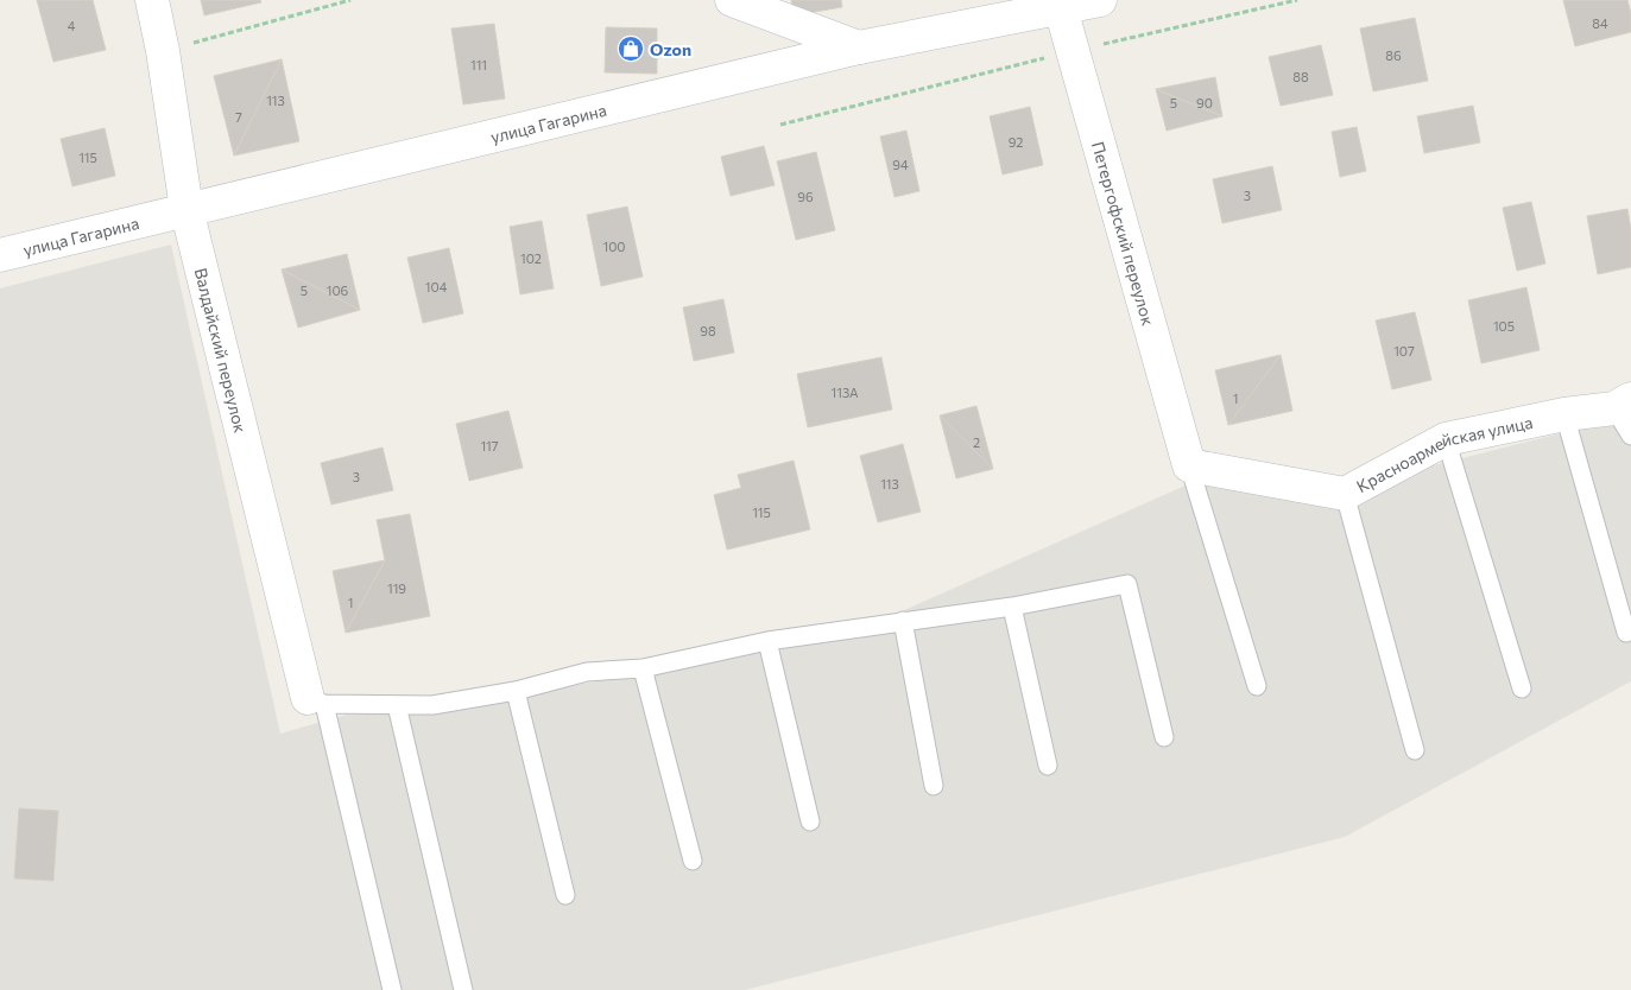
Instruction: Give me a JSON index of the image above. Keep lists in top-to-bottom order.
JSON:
{
  "streets": {
    "street": [
      "улица Гагарина",
      "Петергофский переулок",
      "Валдайский переулок",
      "Красноармейская улица"
    ]
  },
  "crossings": [
    ["улица Гагарина", "Петергофский переулок"],
    ["улица Гагарина", "Валдайский переулок"],
    ["Петергофский переулок", "Красноармейская улица"]
  ],
  "places": {
    "shop": ["Ozon"]
  },
  "house_numbers": [
    "84",
    "4",
    "86",
    "111",
    "88",
    "113",
    "5",
    "90",
    "7",
    "92",
    "115",
    "94",
    "3",
    "96",
    "100",
    "102",
    "104",
    "5",
    "106",
    "105",
    "98",
    "107",
    "113А",
    "1",
    "2",
    "117",
    "3",
    "113",
    "115",
    "119",
    "1"
  ]
}
